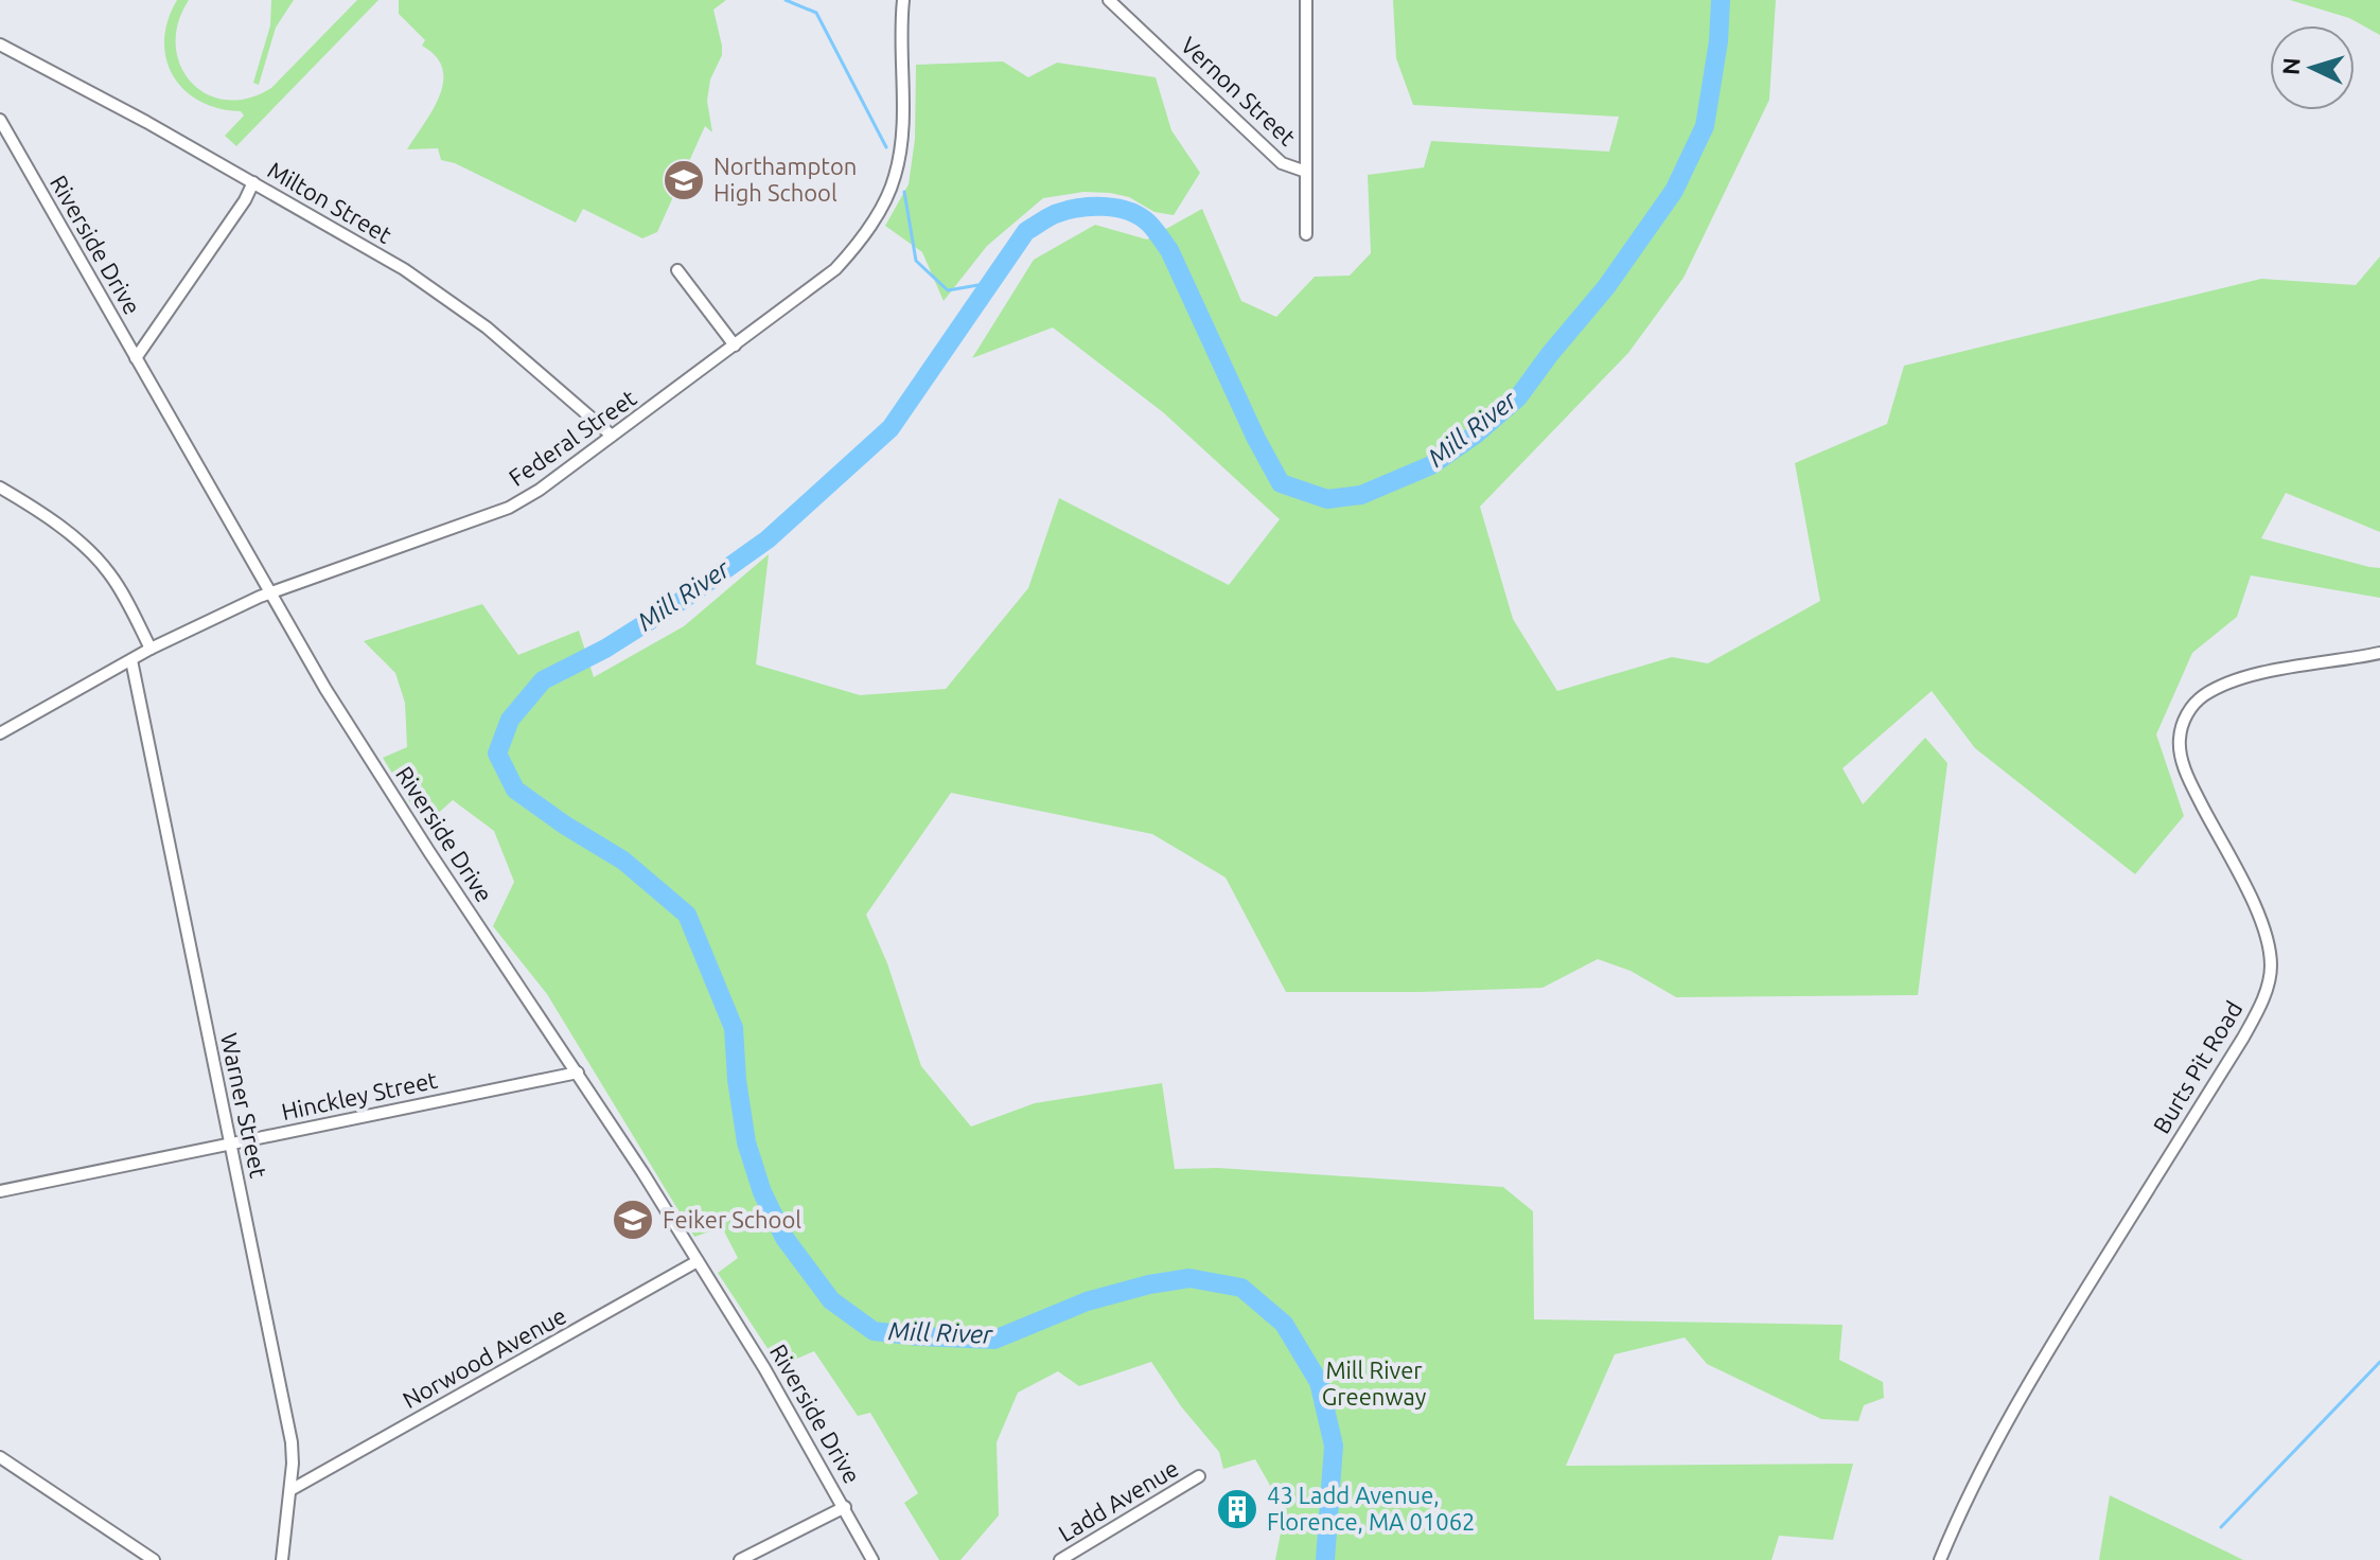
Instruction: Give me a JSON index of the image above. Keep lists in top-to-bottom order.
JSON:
{
  "streets": {
    "street": [
      "Vernon Street",
      "Milton Street",
      "Riverside Drive",
      "Federal Street",
      "Burts Pit Road",
      "Hinckley Street",
      "Warner Street",
      "Norwood Avenue",
      "Ladd Avenue"
    ]
  },
  "crossings": [
    ["Milton Street", "Federal Street"],
    ["Riverside Drive", "Federal Street"],
    ["Riverside Drive", "Hinckley Street"],
    ["Riverside Drive", "Norwood Avenue"],
    ["Federal Street", "Warner Street"],
    ["Hinckley Street", "Warner Street"],
    ["Warner Street", "Norwood Avenue"]
  ],
  "water": ["Mill River"],
  "parks": ["Mill River Greenway"],
  "places": {
    "school or university": ["Northampton High School", "Feiker School"],
    "building": ["43 Ladd Avenue, Florence, MA 01062"]
  },
  "north": "left"
}
